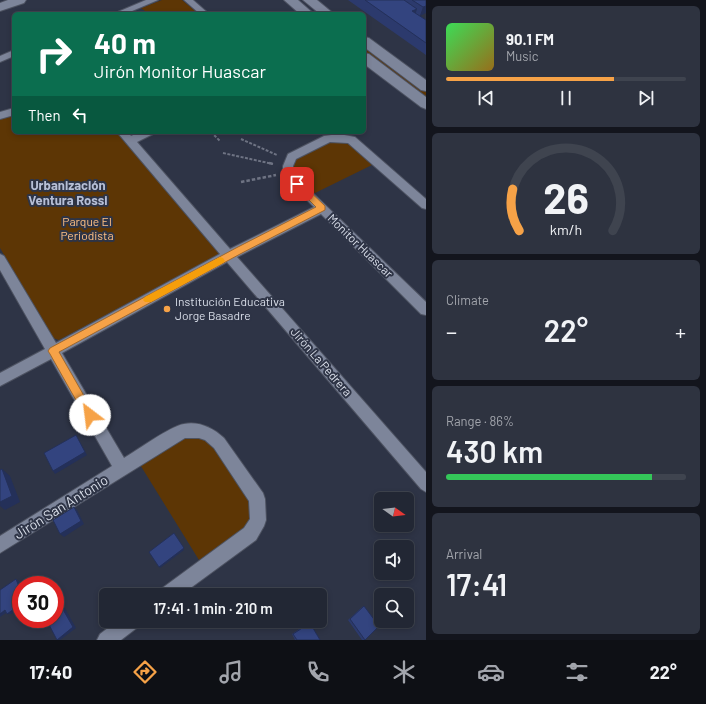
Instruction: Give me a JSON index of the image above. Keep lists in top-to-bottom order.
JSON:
{
  "streets": {
    "street": ["Monitor Huascar", "Jirón La Pedrera", "Jirón San Antonio"]
  },
  "districts": ["Urbanización Ventura Rossi"],
  "parks": ["Parque El Periodista"],
  "places": ["Institución Educativa Jorge Basadre"],
  "north": "right",
  "page": {
    "turn": ["40 m", "Jirón Monitor Huascar"],
    "song": ["90.1 FM", "Music"],
    "then": "Then",
    "tile": [
      "Climate",
      ["Range · 86%", "430 km"],
      ["Arrival", "17:41"]
    ],
    "heat": ["−", "22°", "+"],
    "limit": "30",
    "trip": "17:41 · 1 min · 210 m",
    "tabs": ["17:40", "22°"],
    "gauge": ["26", "km/h"]
  }
}
